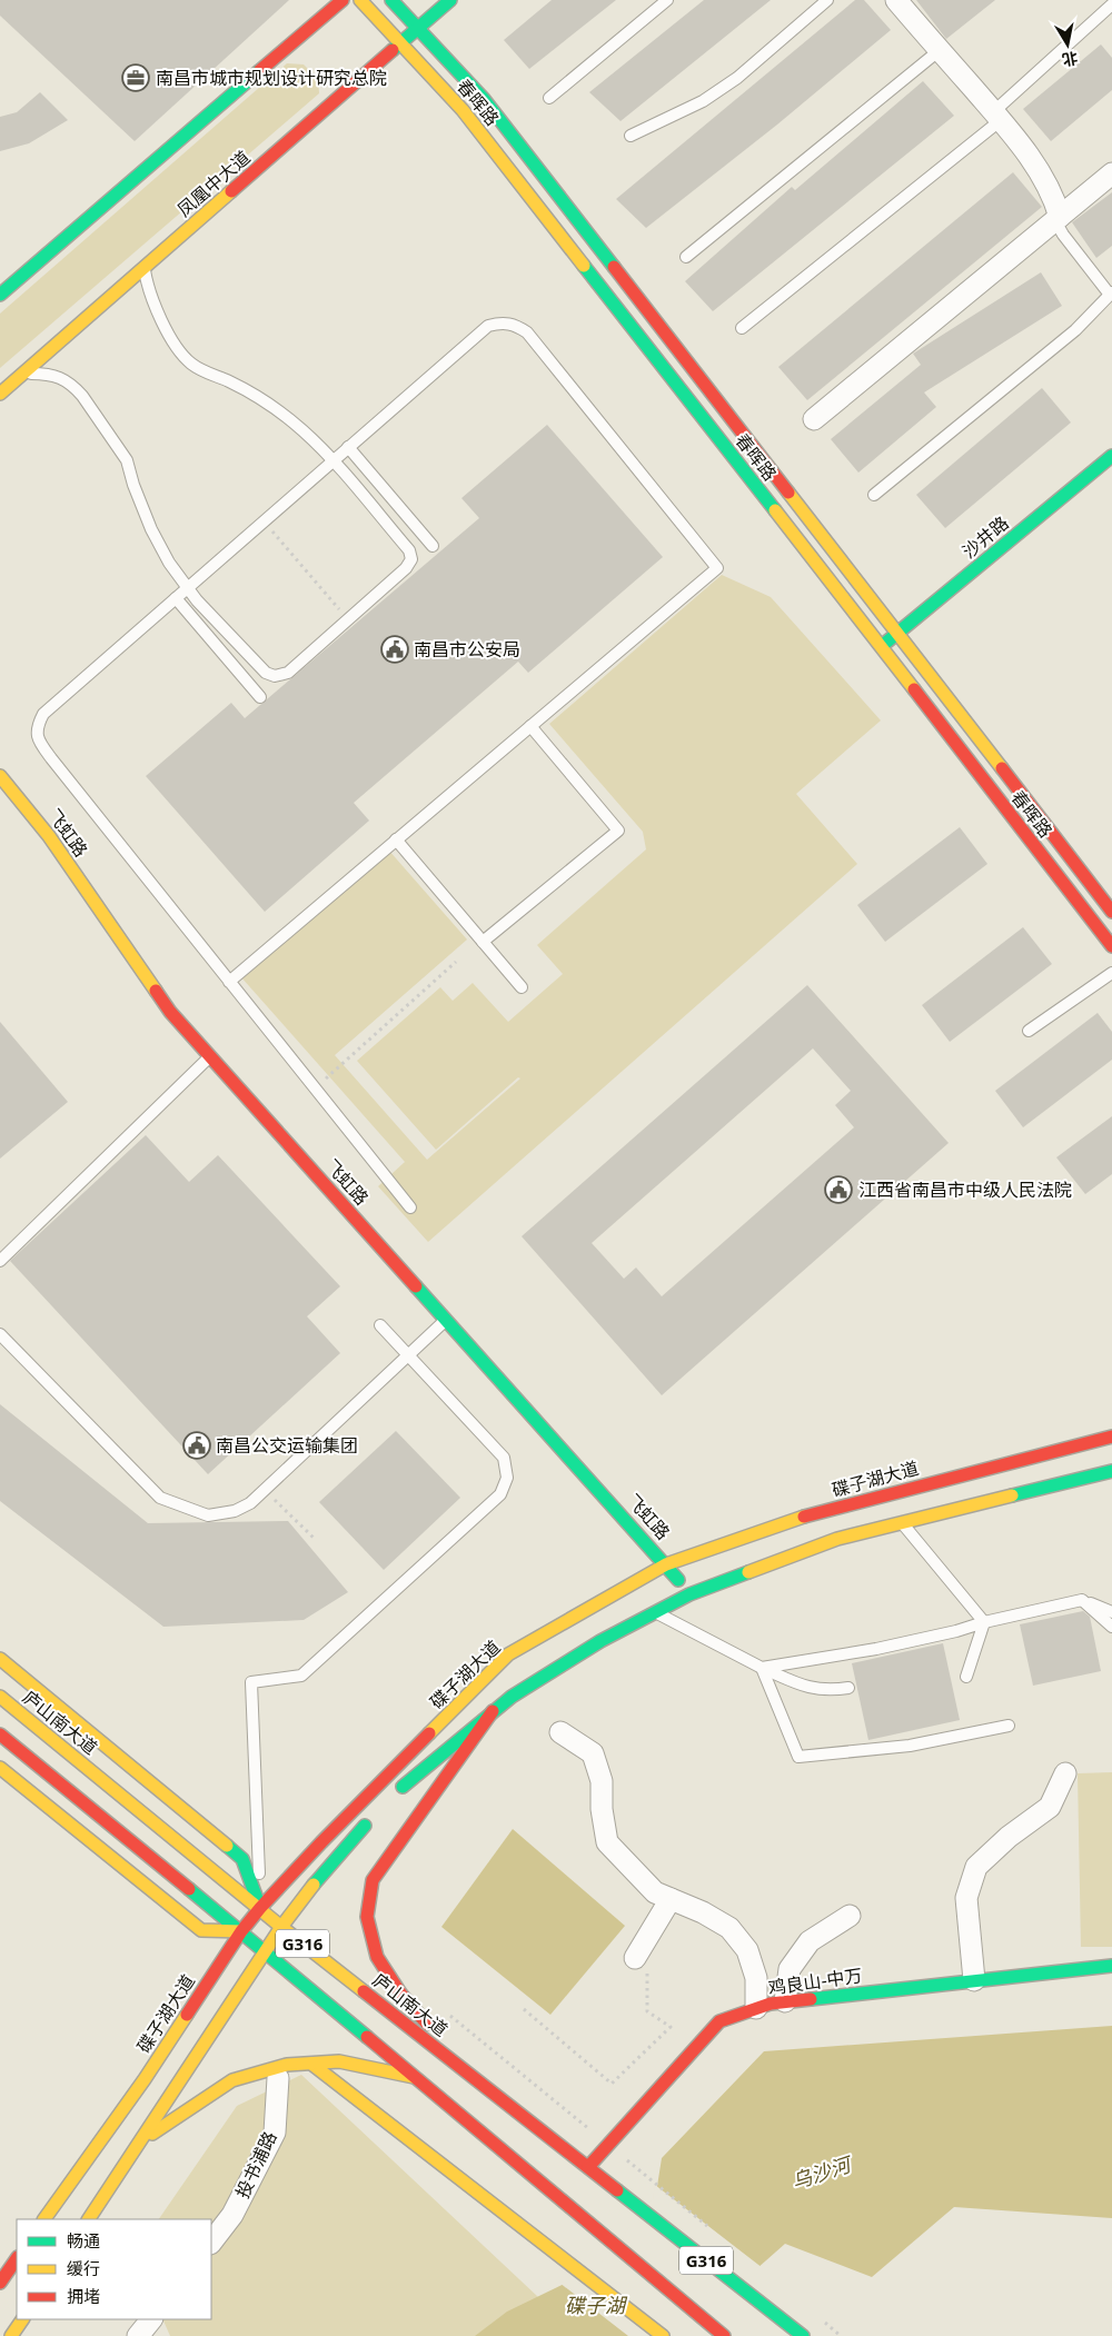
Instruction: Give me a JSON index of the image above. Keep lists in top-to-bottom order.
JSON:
{
  "streets": {
    "main road": [
      "春晖路",
      "凤凰中大道",
      "沙井路",
      "飞虹路",
      "碟子湖大道",
      "庐山南大道",
      "G316",
      "鸡良山-中万"
    ],
    "street": ["投书浦路"]
  },
  "crossings": [
    ["春晖路", "凤凰中大道"],
    ["春晖路", "沙井路"],
    ["飞虹路", "碟子湖大道"],
    ["碟子湖大道", "庐山南大道"],
    ["碟子湖大道", "G316"],
    ["庐山南大道", "鸡良山-中万"]
  ],
  "water": ["乌沙河", "碟子湖"],
  "places": {
    "office": ["南昌市城市规划设计研究总院"],
    "public building": ["南昌市公安局", "江西省南昌市中级人民法院", "南昌公交运输集团"]
  },
  "legend": ["畅通", "缓行", "拥堵"],
  "north": "bottom"
}
